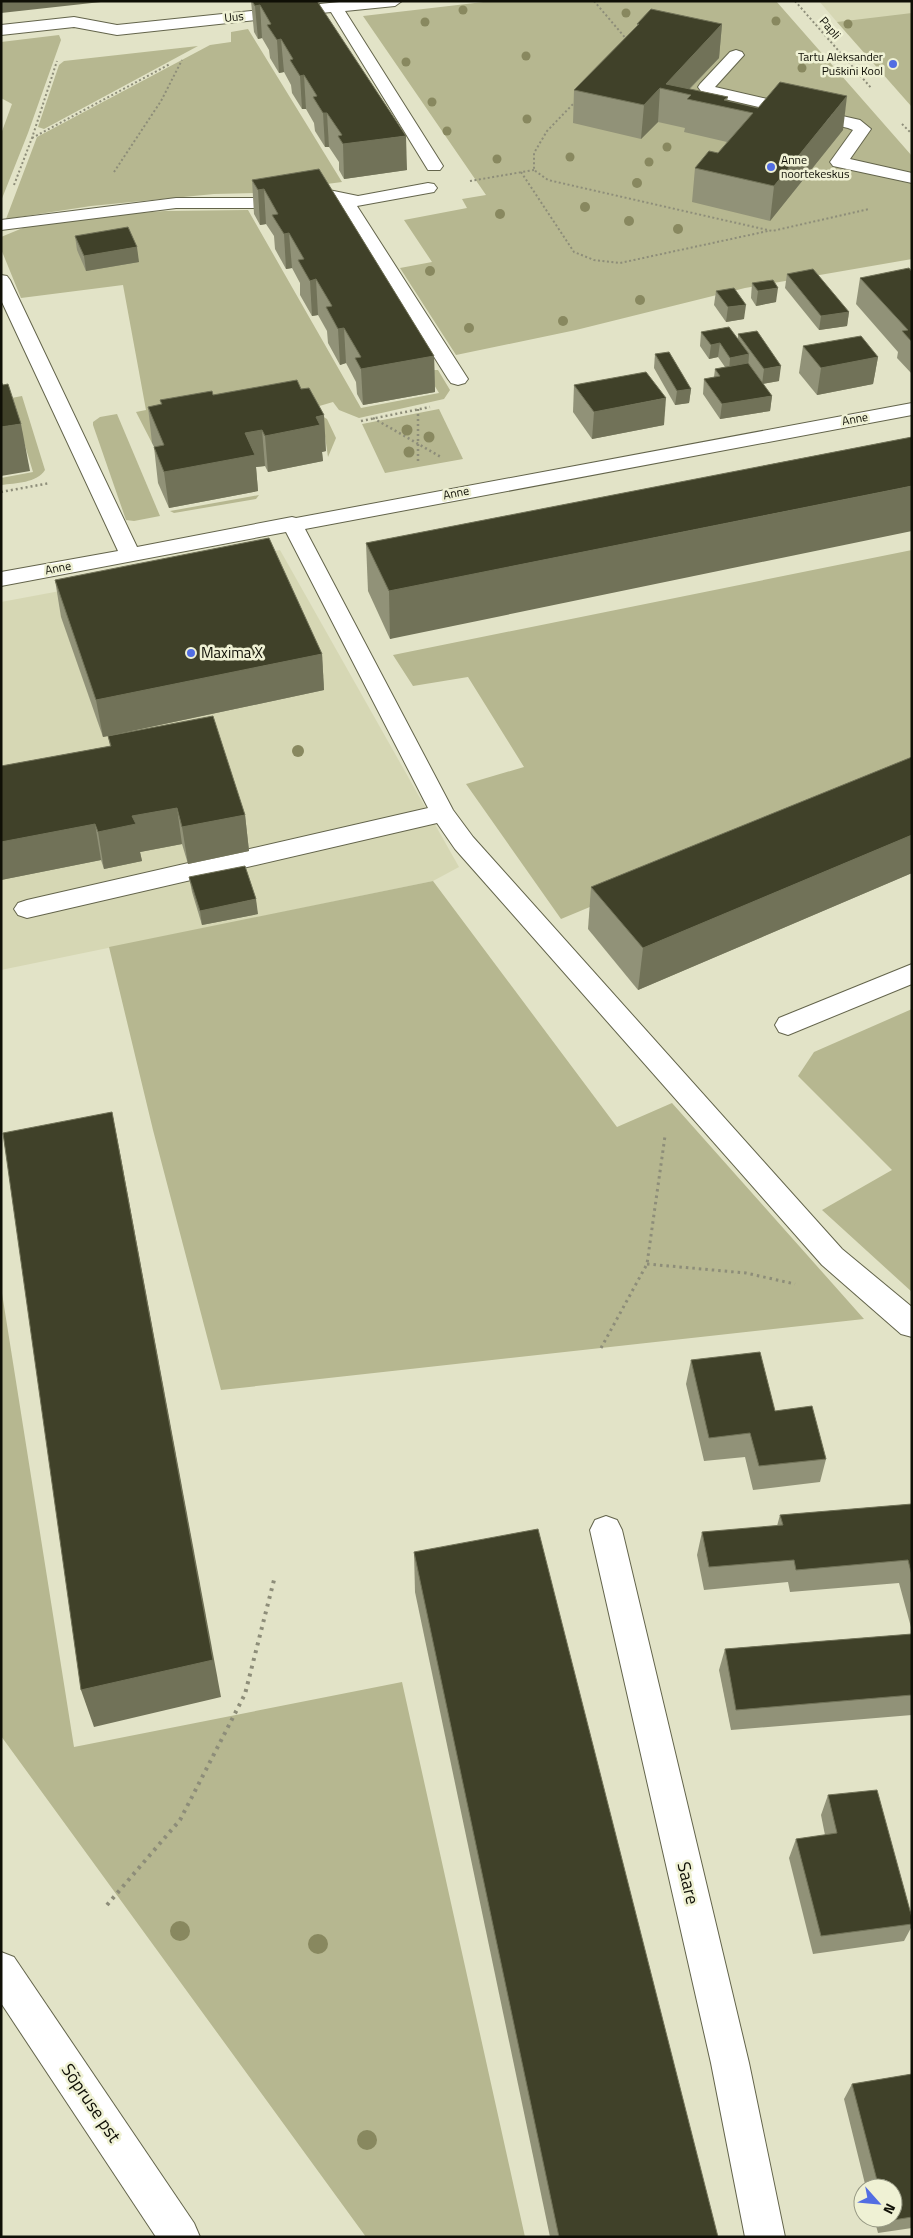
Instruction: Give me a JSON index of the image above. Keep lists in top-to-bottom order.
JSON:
{
  "streets": {
    "street": [
      "Uus",
      "Anne",
      "Saare",
      "Sõpruse pst"
    ],
    "path": ["Papli"]
  },
  "places": ["Tartu Aleksander Puškini Kool", "Anne noortekeskus", "Maxima X"],
  "north": "bottom right"
}
